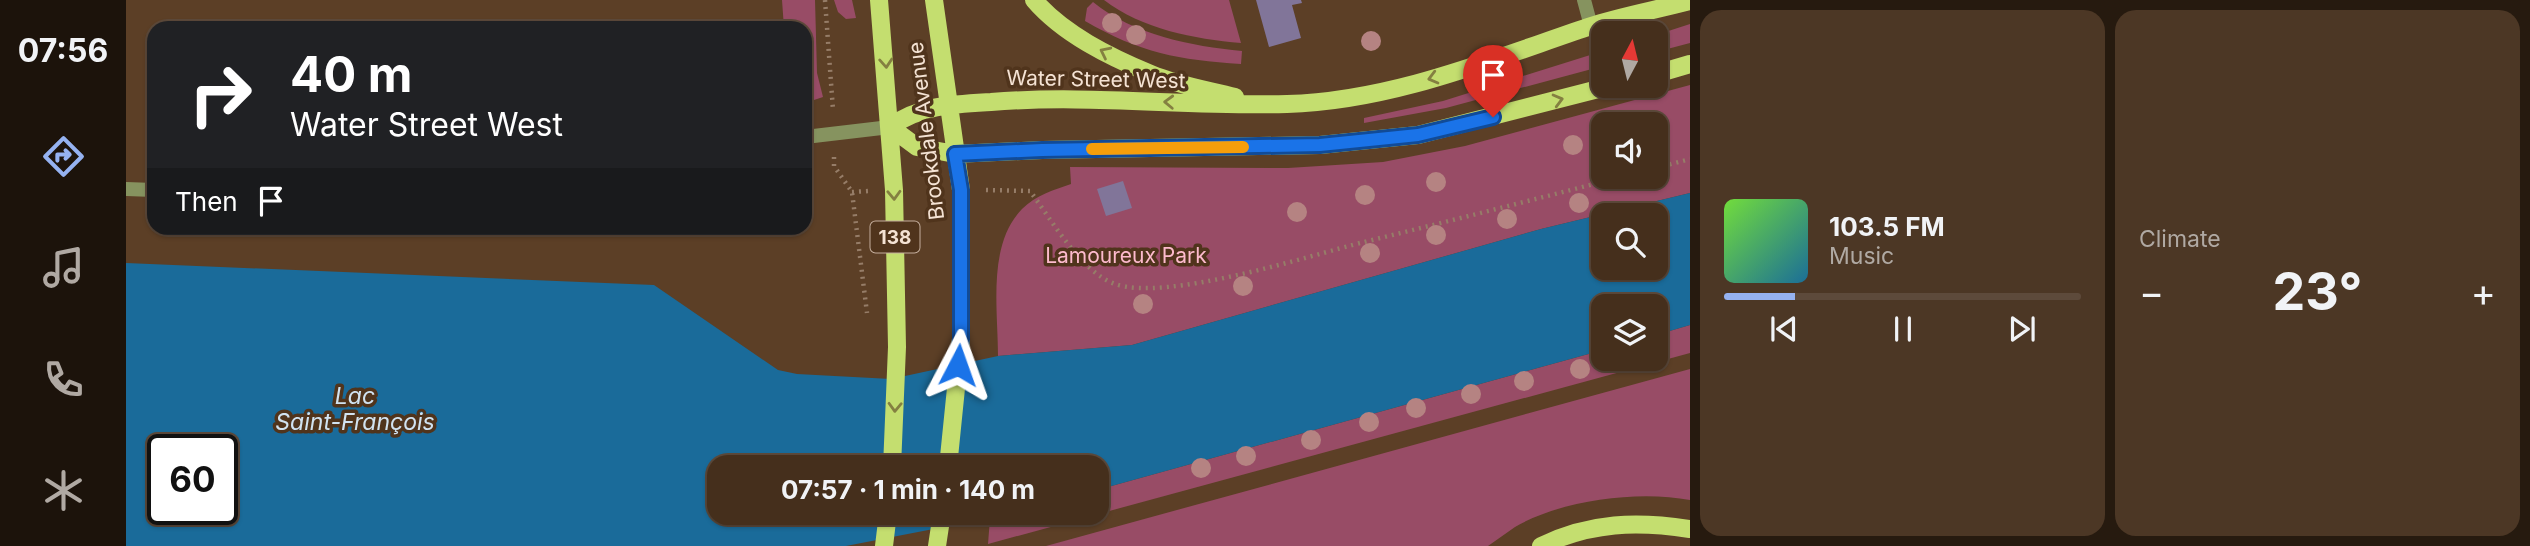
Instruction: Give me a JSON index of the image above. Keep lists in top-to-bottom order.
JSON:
{
  "streets": {
    "main road": ["Water Street West", "Brookdale Avenue", "138"]
  },
  "crossings": [
    ["Water Street West", "Brookdale Avenue"]
  ],
  "water": ["Lac Saint-François"],
  "parks": ["Lamoureux Park"],
  "north": "top",
  "page": {
    "tabs": "07:56",
    "tile": "Climate",
    "turn": ["40 m", "Water Street West"],
    "then": "Then",
    "song": ["103.5 FM", "Music"],
    "heat": ["−", "23°", "+"],
    "limit": "60",
    "trip": "07:57 · 1 min · 140 m"
  }
}
